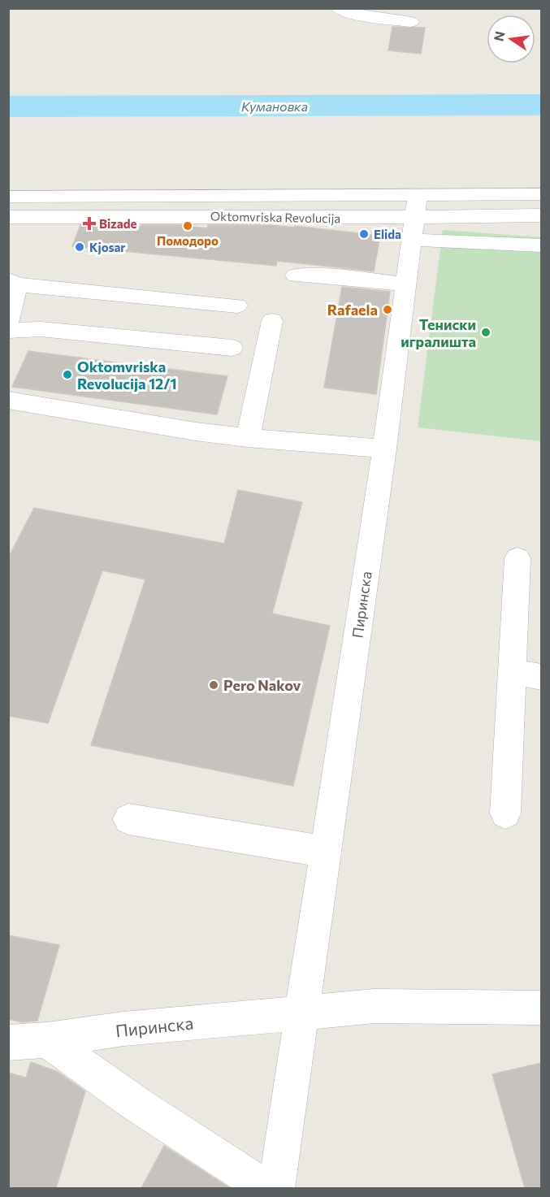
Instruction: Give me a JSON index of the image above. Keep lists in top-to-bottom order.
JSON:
{
  "streets": {
    "street": ["Oktomvriska Revolucija", "Пиринска"]
  },
  "crossings": [
    ["Oktomvriska Revolucija", "Пиринска"]
  ],
  "water": ["Кумановка"],
  "places": {
    "health": ["Bizade"],
    "other": [
      "Помодоро",
      "Elida",
      "Kjosar",
      "Rafaela",
      "Тениски игралишта",
      "Oktomvriska Revolucija 12/1",
      "Pero Nakov"
    ]
  },
  "north": "left"
}
